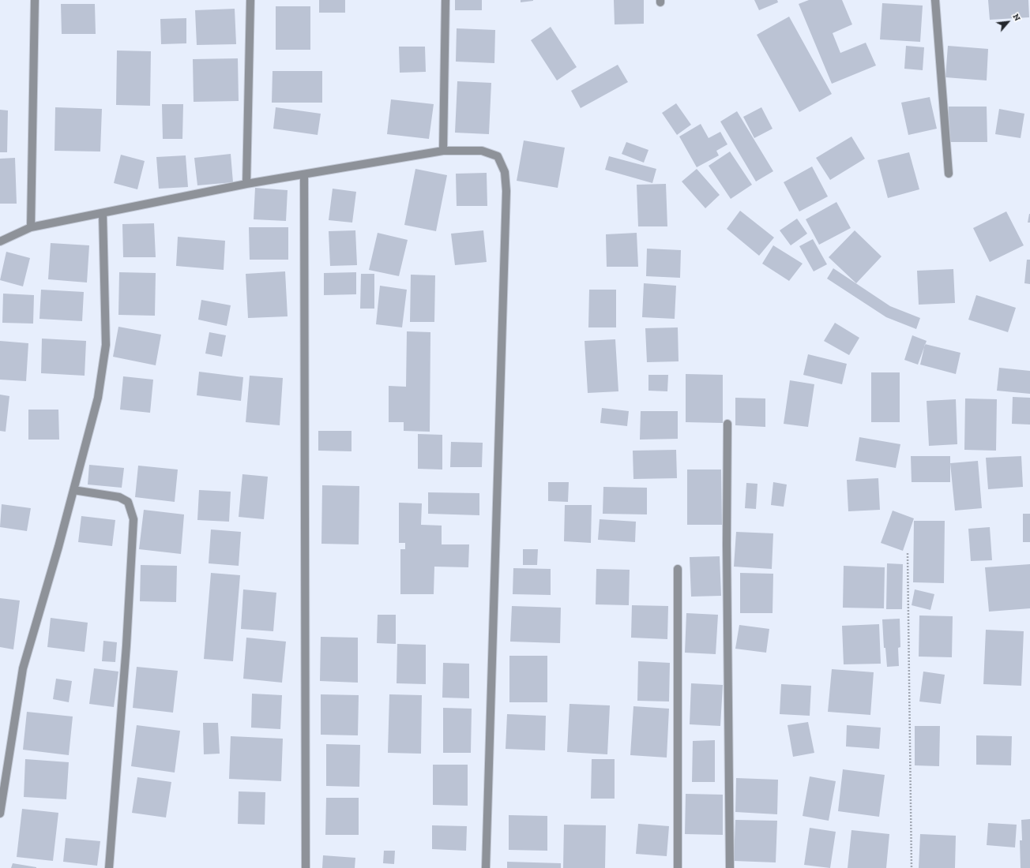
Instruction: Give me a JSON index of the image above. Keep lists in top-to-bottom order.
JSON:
{
  "north": "top right"
}
